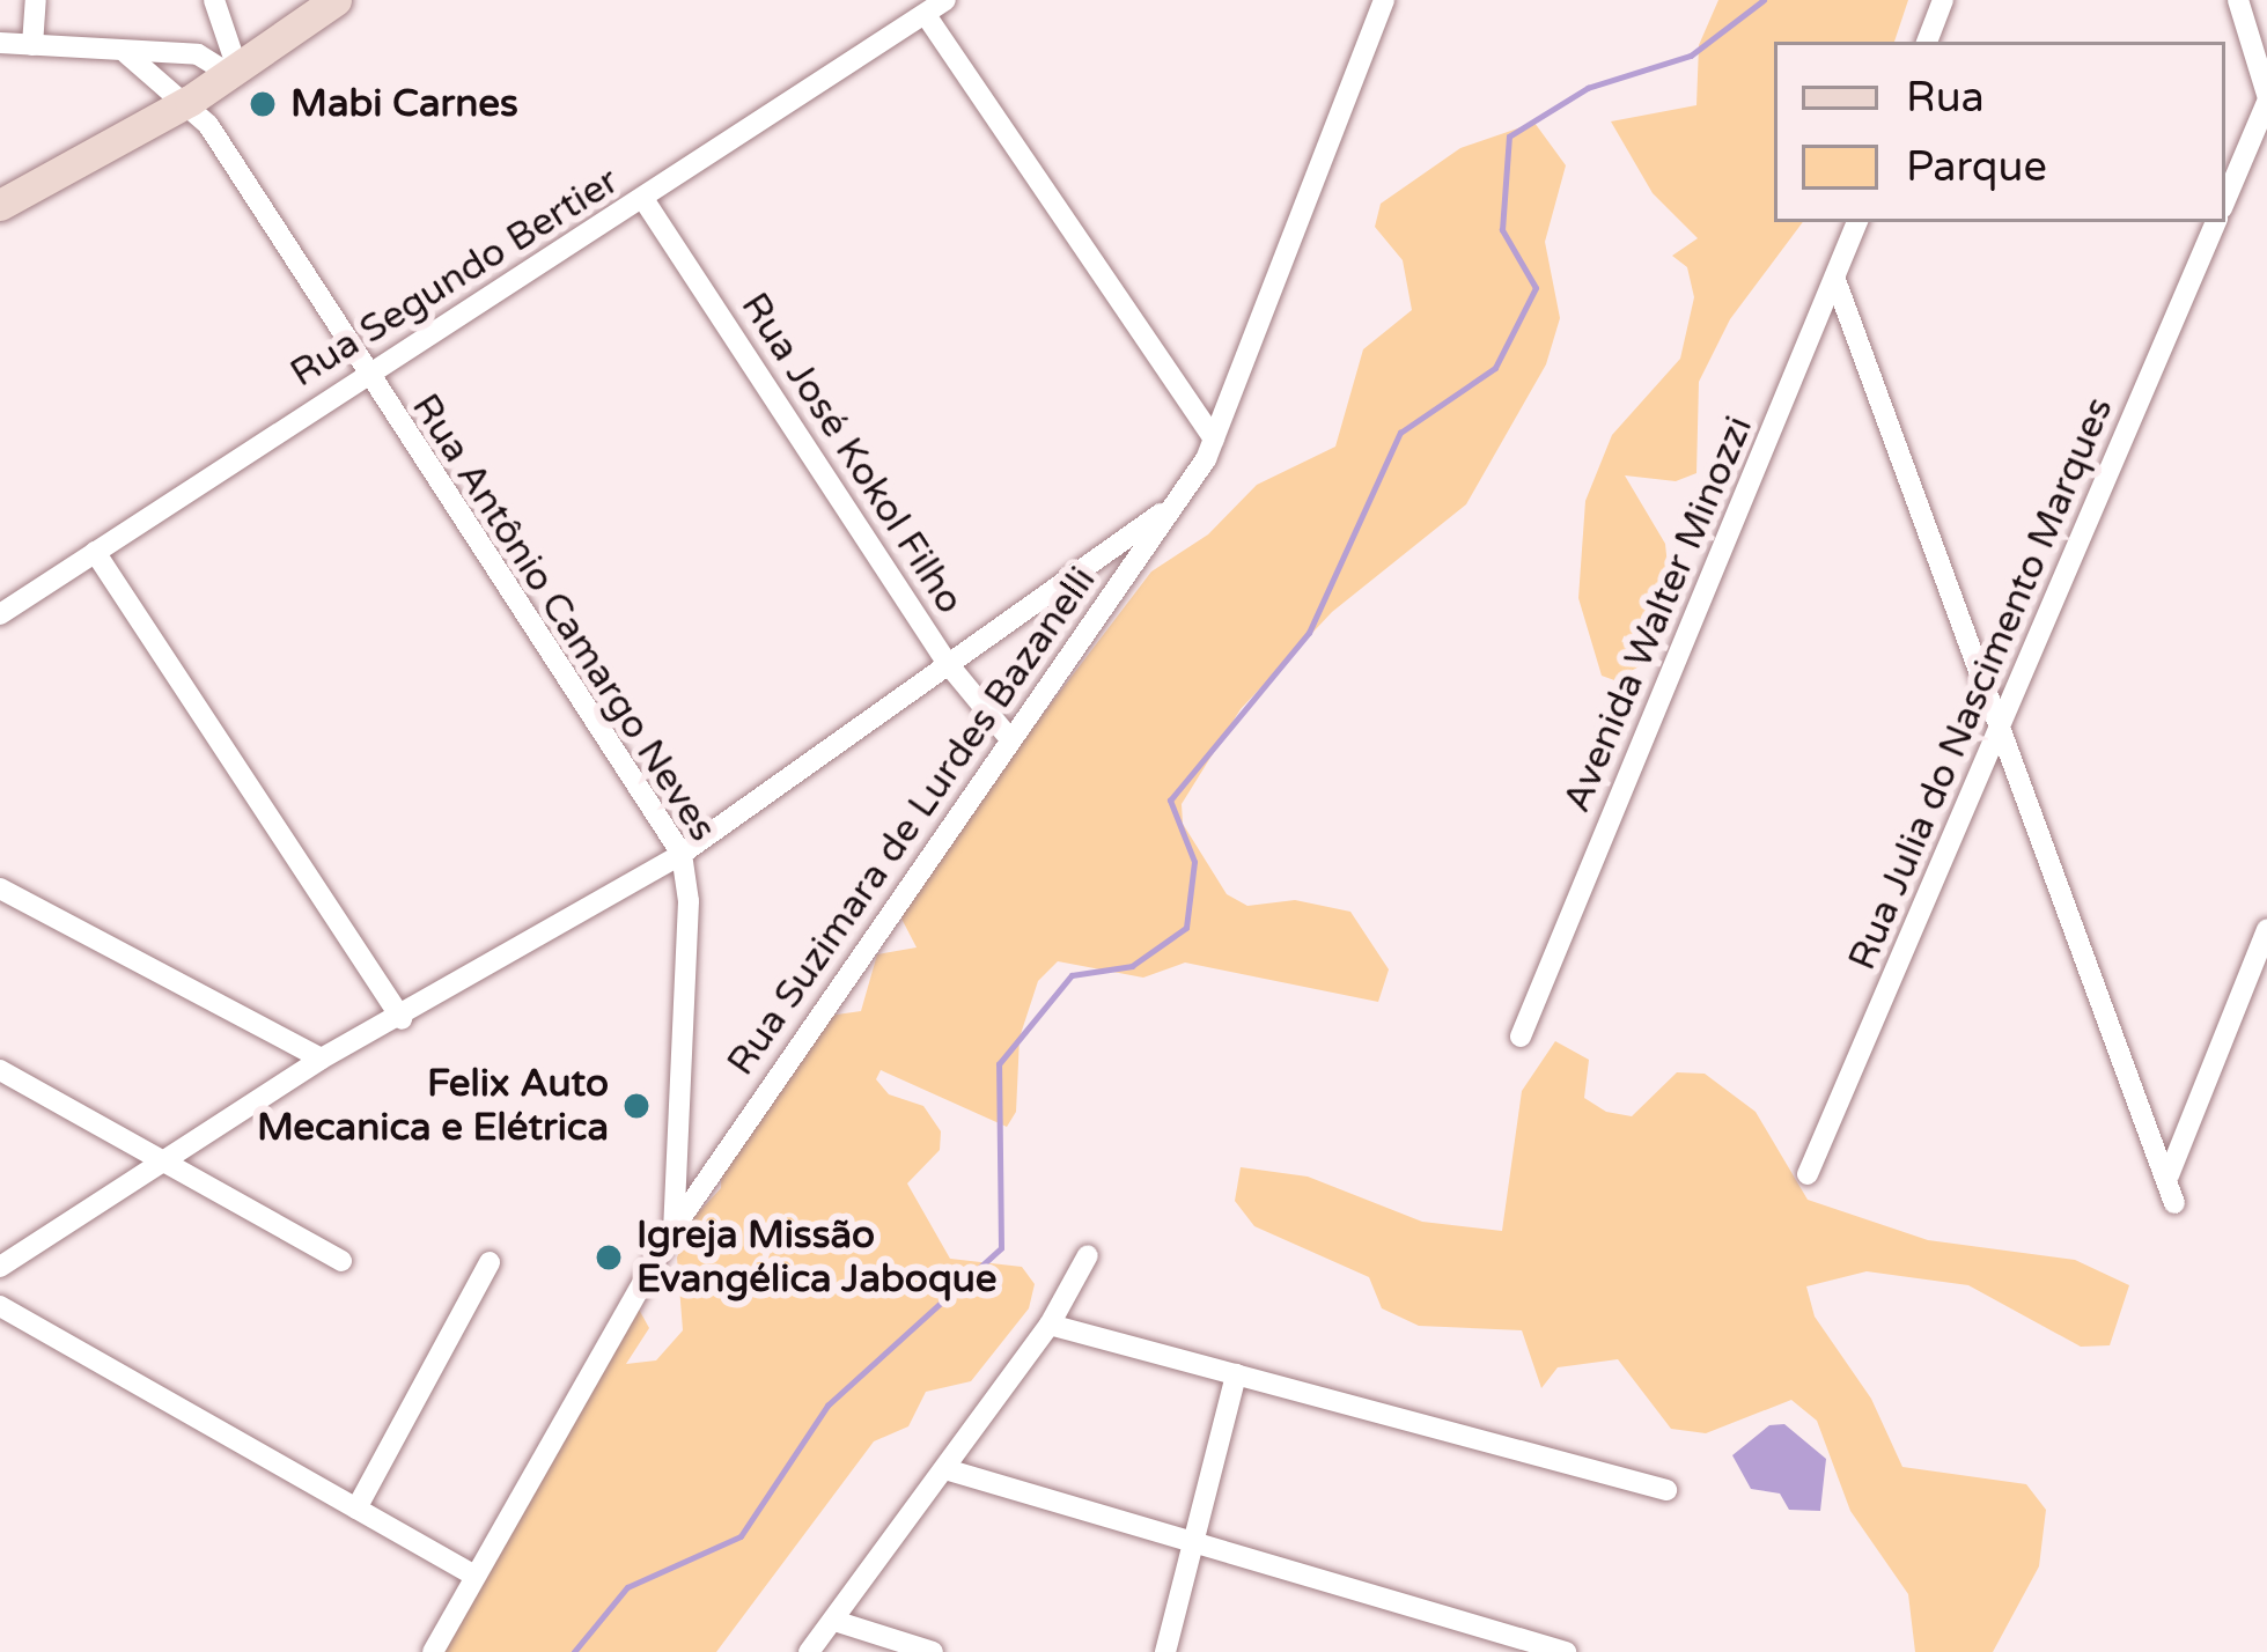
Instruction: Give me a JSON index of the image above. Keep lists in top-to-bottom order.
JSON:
{
  "streets": {
    "street": [
      "Rua Segundo Bertier",
      "Rua José Kokol Filho",
      "Avenida Walter Minozzi",
      "Rua Antônio Camargo Neves",
      "Rua Julia do Nascimento Marques",
      "Rua Suzimara de Lurdes Bazanelli"
    ]
  },
  "crossings": [
    ["Rua Segundo Bertier", "Rua José Kokol Filho"],
    ["Rua Segundo Bertier", "Rua Antônio Camargo Neves"],
    ["Rua José Kokol Filho", "Rua Suzimara de Lurdes Bazanelli"],
    ["Rua Antônio Camargo Neves", "Rua Suzimara de Lurdes Bazanelli"]
  ],
  "places": ["Mabi Carnes", "Felix Auto Mecanica e Elétrica", "Igreja Missão Evangélica Jaboque"],
  "legend": ["Rua", "Parque"]
}
